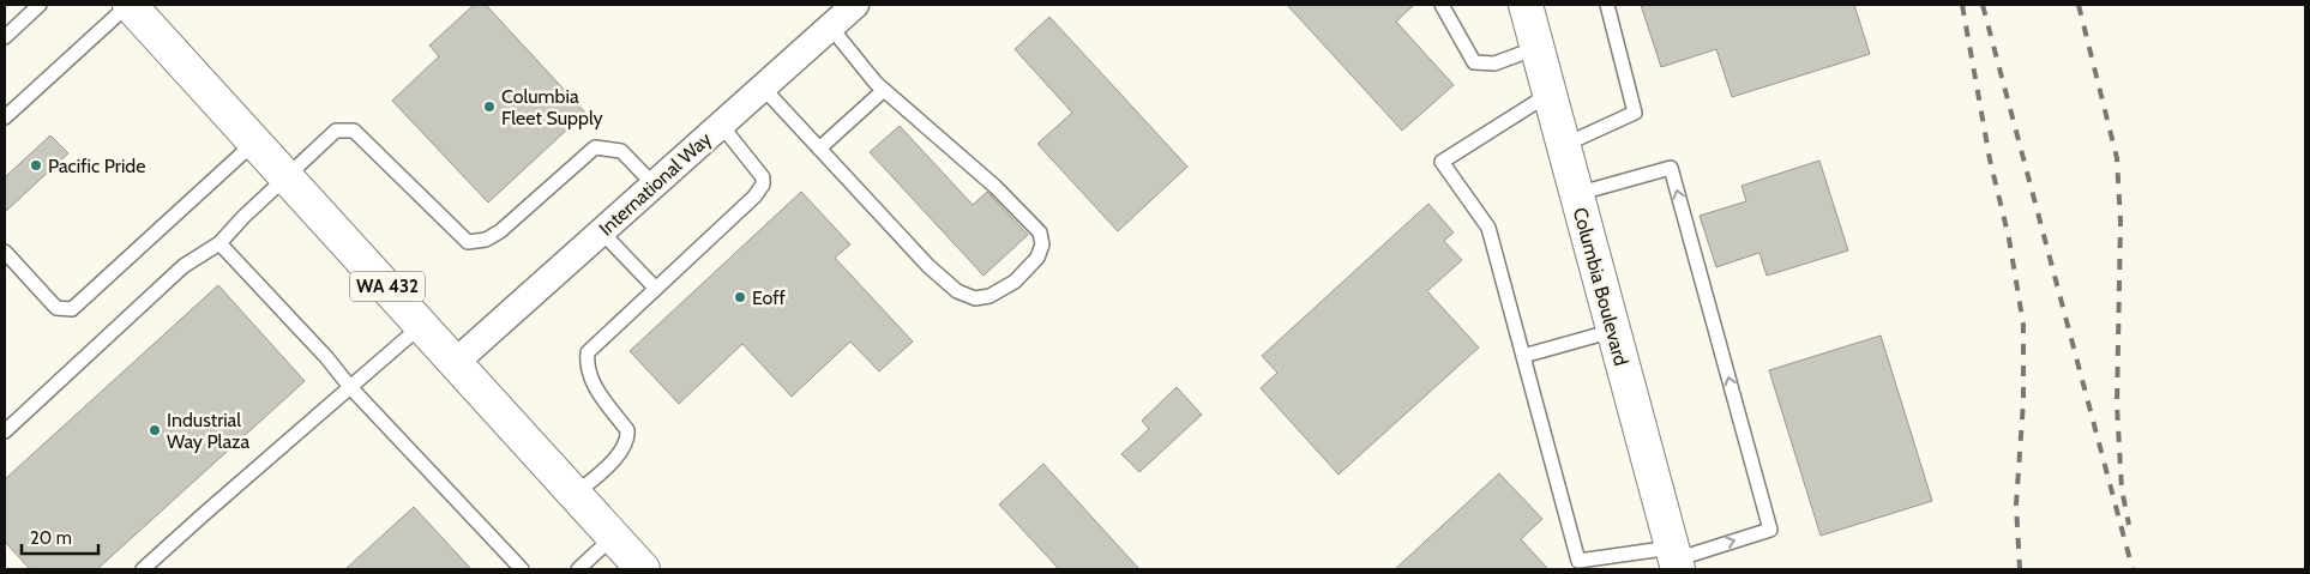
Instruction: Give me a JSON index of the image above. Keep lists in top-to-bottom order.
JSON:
{
  "streets": {
    "main road": ["WA 432", "Columbia Boulevard"],
    "street": ["International Way"]
  },
  "crossings": [
    ["International Way", "WA 432"]
  ],
  "places": [
    "Columbia Fleet Supply",
    "Pacific Pride",
    "Eoff",
    "Industrial Way Plaza"
  ],
  "scale_bar": "20 m"
}
